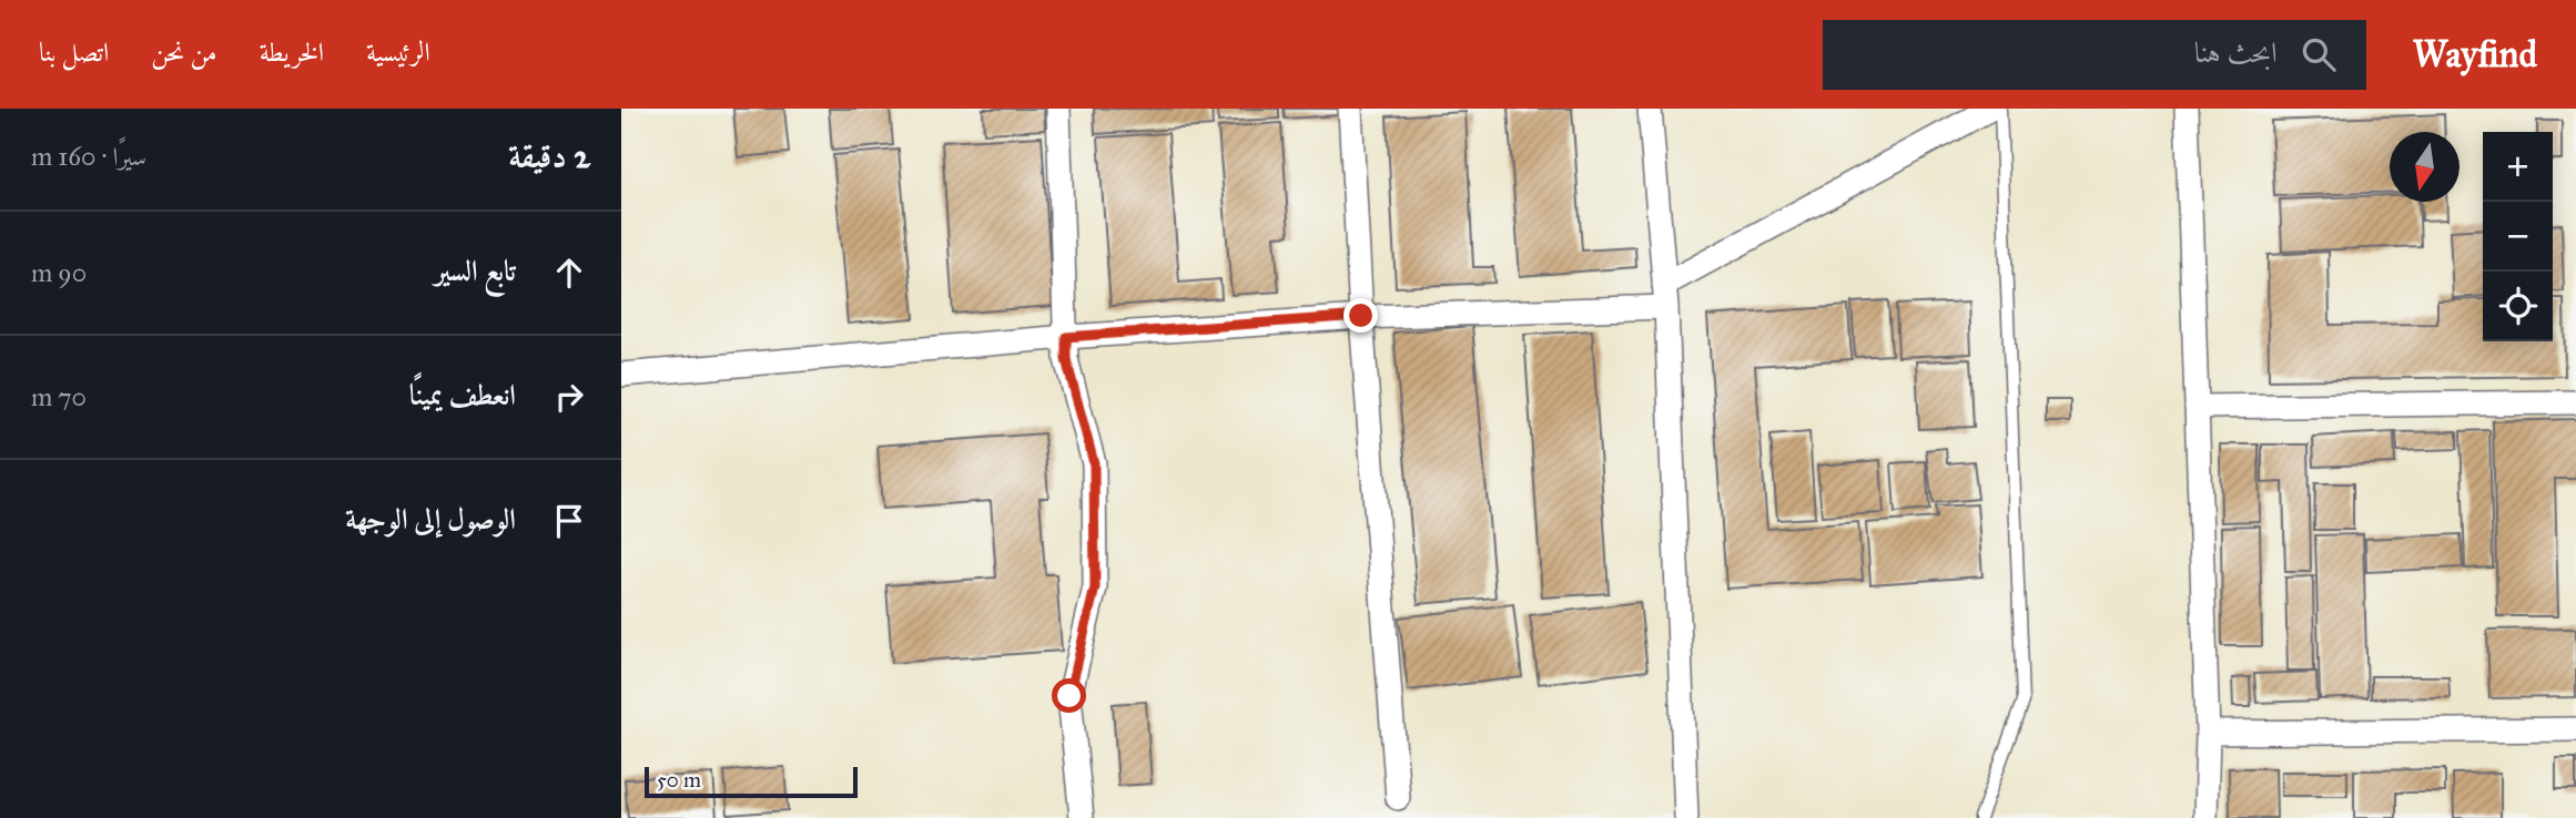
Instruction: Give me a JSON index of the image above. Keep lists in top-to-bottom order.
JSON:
{
  "scale_bar": "50 m",
  "north": "bottom",
  "page": {
    "header": "Wayfind",
    "search": "ابحث هنا",
    "nav": [
      "الرئيسية",
      "الخريطة",
      "من نحن",
      "اتصل بنا"
    ],
    "heading": ["2 دقيقة", "سيرًا · 160 m"],
    "map_buttons": ["+", "−"],
    "list": [
      ["تابع السير", "90 m"],
      ["انعطف يمينًا", "70 m"],
      "الوصول إلى الوجهة"
    ],
    "scale": "50 m"
  }
}
